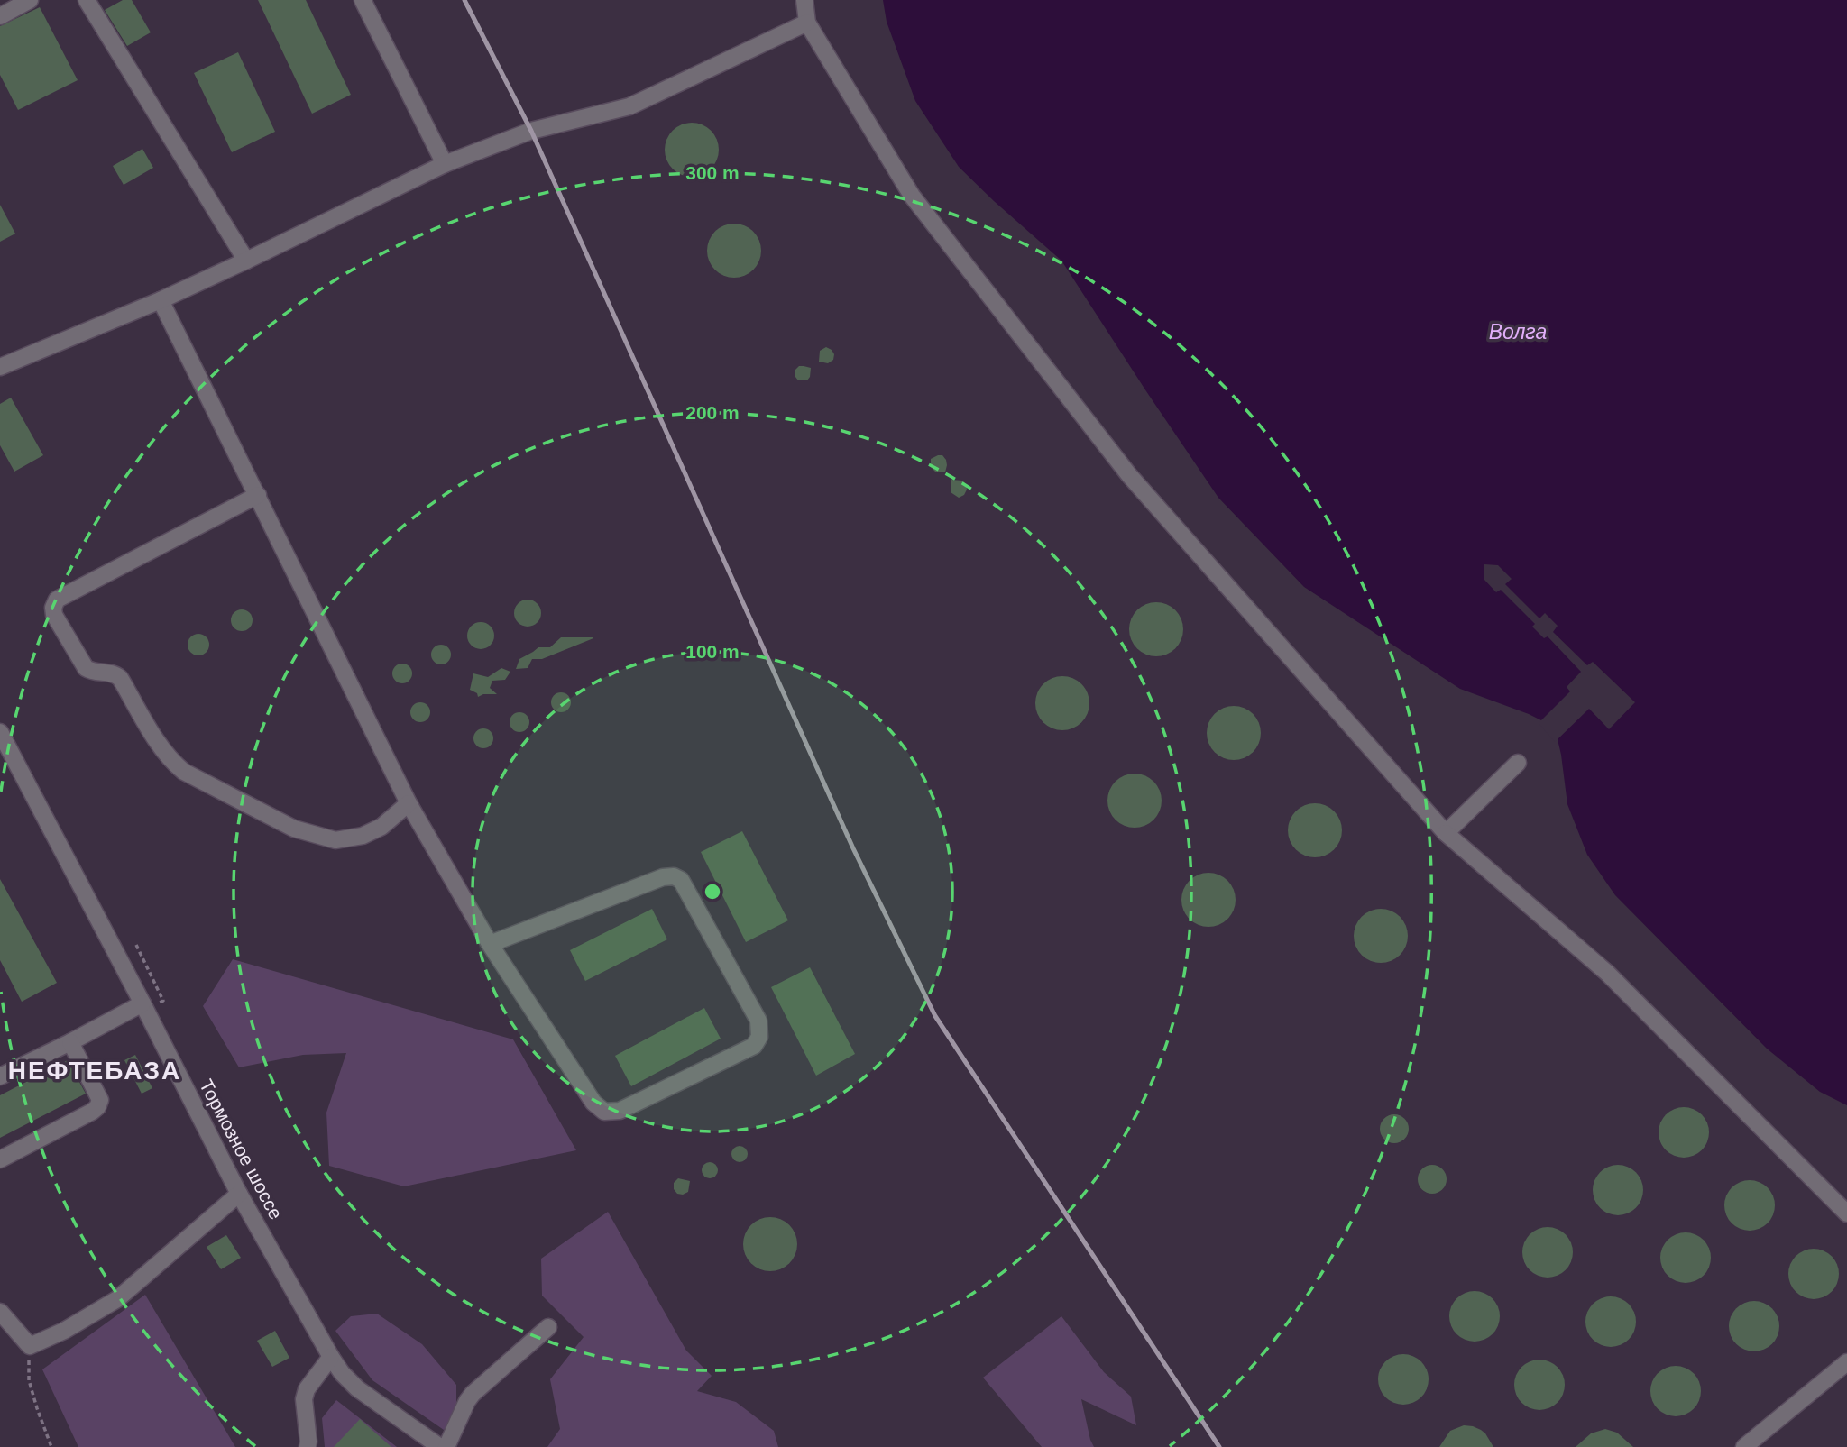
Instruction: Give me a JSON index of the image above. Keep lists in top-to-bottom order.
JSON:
{
  "streets": {
    "street": ["Тормозное шоссе"]
  },
  "districts": ["НЕФТЕБАЗА"],
  "water": ["Волга"],
  "rings": ["300 m", "200 m", "100 m"]
}
